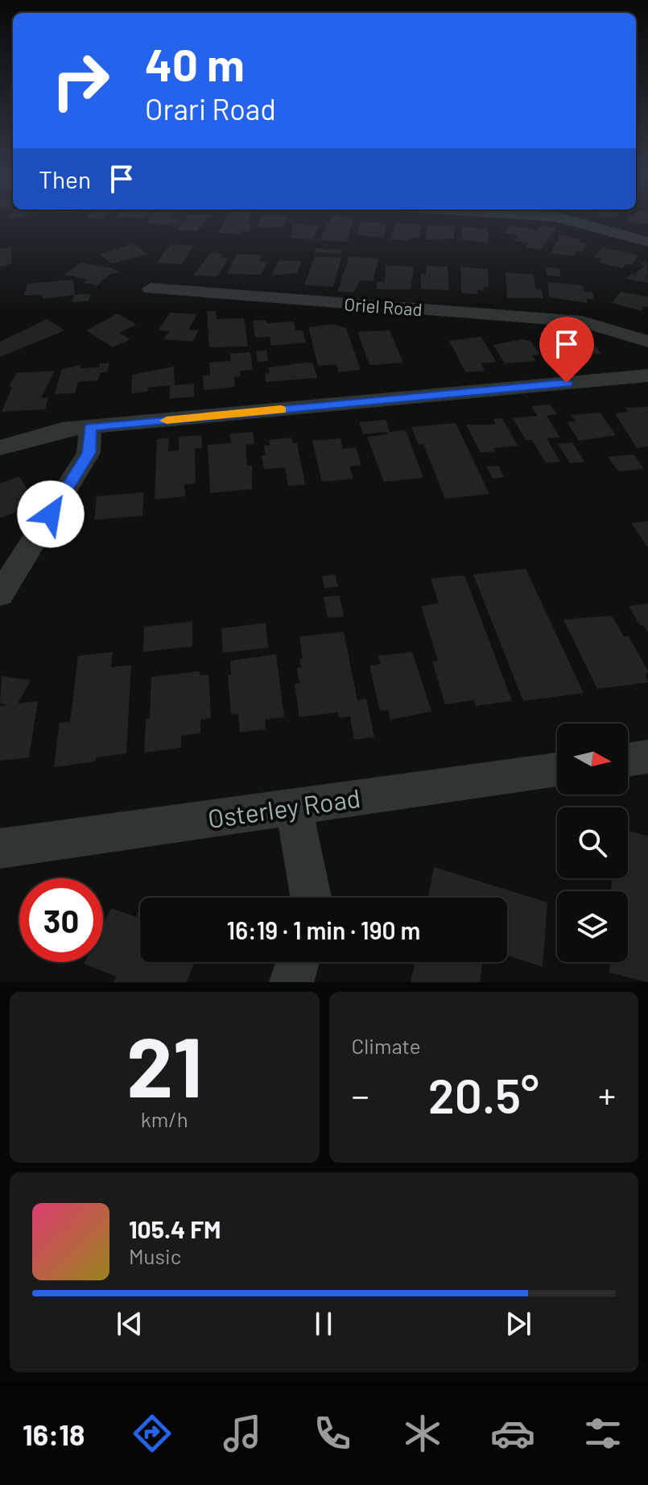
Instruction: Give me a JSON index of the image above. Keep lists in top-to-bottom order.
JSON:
{
  "streets": {
    "street": ["Oriel Road", "Osterley Road"]
  },
  "north": "right",
  "page": {
    "turn": ["40 m", "Orari Road"],
    "then": "Then",
    "limit": "30",
    "trip": "16:19 · 1 min · 190 m",
    "tile": [
      ["21", "km/h"],
      "Climate"
    ],
    "heat": ["−", "20.5°", "+"],
    "song": ["105.4 FM", "Music"],
    "tabs": "16:18"
  }
}
